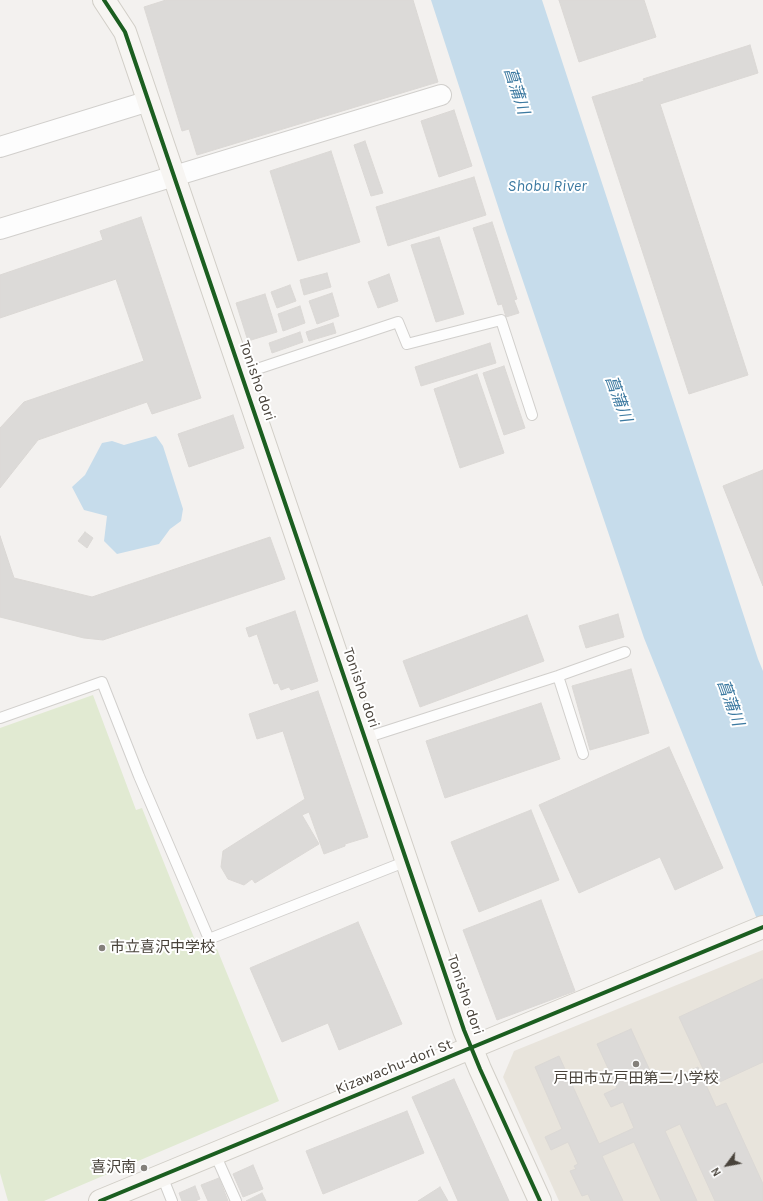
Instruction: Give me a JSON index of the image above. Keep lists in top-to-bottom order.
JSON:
{
  "streets": {
    "street": ["Tonisho dori", "Kizawachu-dori St"]
  },
  "crossings": [
    ["Tonisho dori", "Kizawachu-dori St"]
  ],
  "water": ["菖蒲川", "Shobu River"],
  "places": ["市立喜沢中学校", "戸田市立戸田第二小学校", "喜沢南"],
  "north": "bottom left"
}
